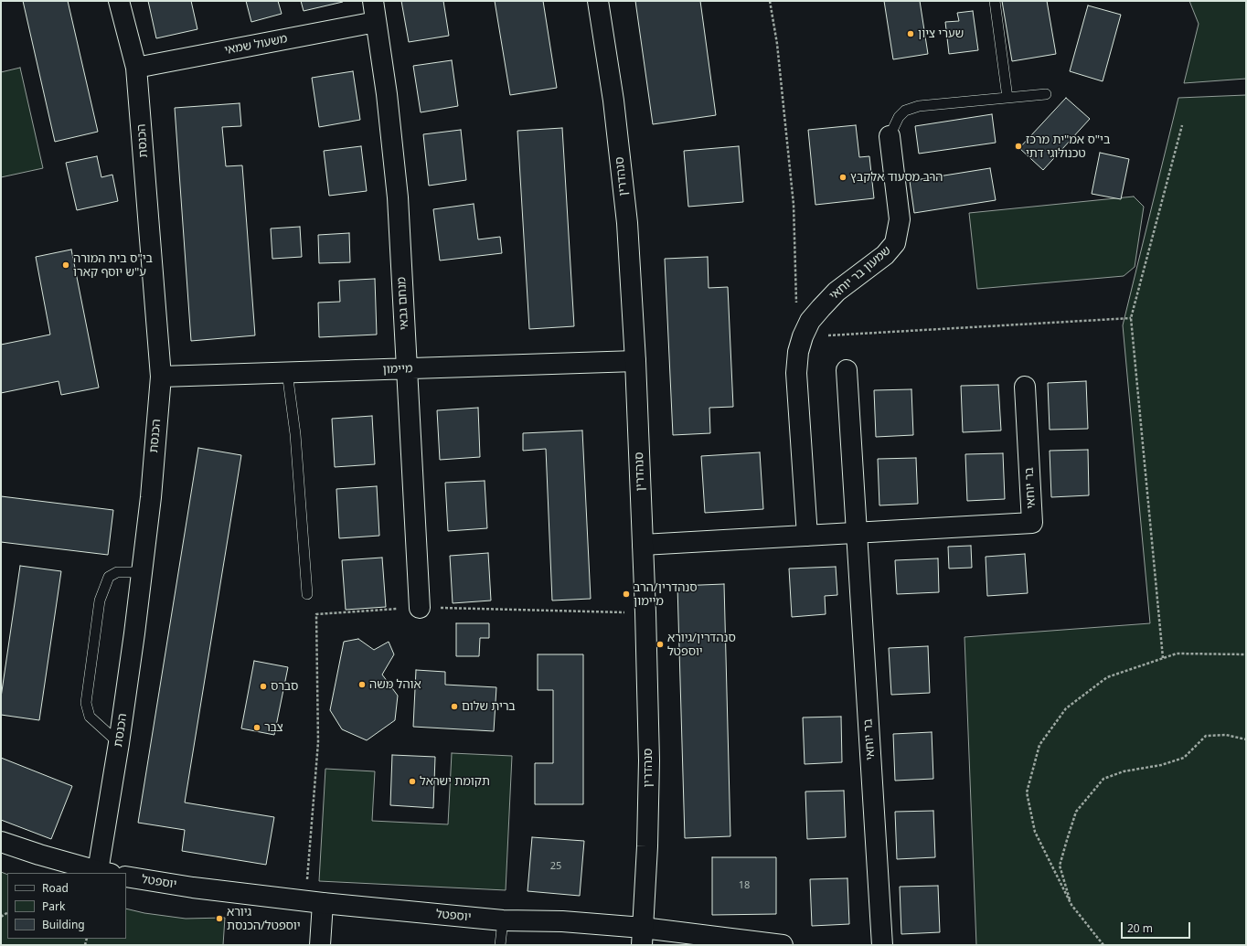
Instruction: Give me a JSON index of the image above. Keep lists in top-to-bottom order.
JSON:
{
  "streets": {
    "street": [
      "משעול שמאי",
      "הכנסת",
      "סנהדרין",
      "שמעון בר יוחאי",
      "מנחם גבאי",
      "מיימון",
      "בר יוחאי",
      "יוספטל"
    ]
  },
  "crossings": [
    ["משעול שמאי", "הכנסת"],
    ["משעול שמאי", "מנחם גבאי"],
    ["הכנסת", "מיימון"],
    ["סנהדרין", "מיימון"],
    ["סנהדרין", "בר יוחאי"],
    ["סנהדרין", "יוספטל"],
    ["שמעון בר יוחאי", "בר יוחאי"],
    ["מנחם גבאי", "מיימון"]
  ],
  "places": [
    "שערי ציון",
    "בי\"ס אמ\"ית מרכז טכנולוגי דתי",
    "הרב מסעוד אלקבץ",
    "בי\"ס בית המורה ע\"ש יוסף קארו",
    "סנהדרין/הרב מיימון",
    "סנהדרין/גיורא יוספטל",
    "אוהל משה",
    "סברס",
    "ברית שלום",
    "צבר",
    "תקומת ישראל",
    "גיורא יוספטל/הכנסת"
  ],
  "house_numbers": ["25", "18"],
  "legend": ["Road", "Park", "Building"],
  "scale_bar": "20 m"
}
